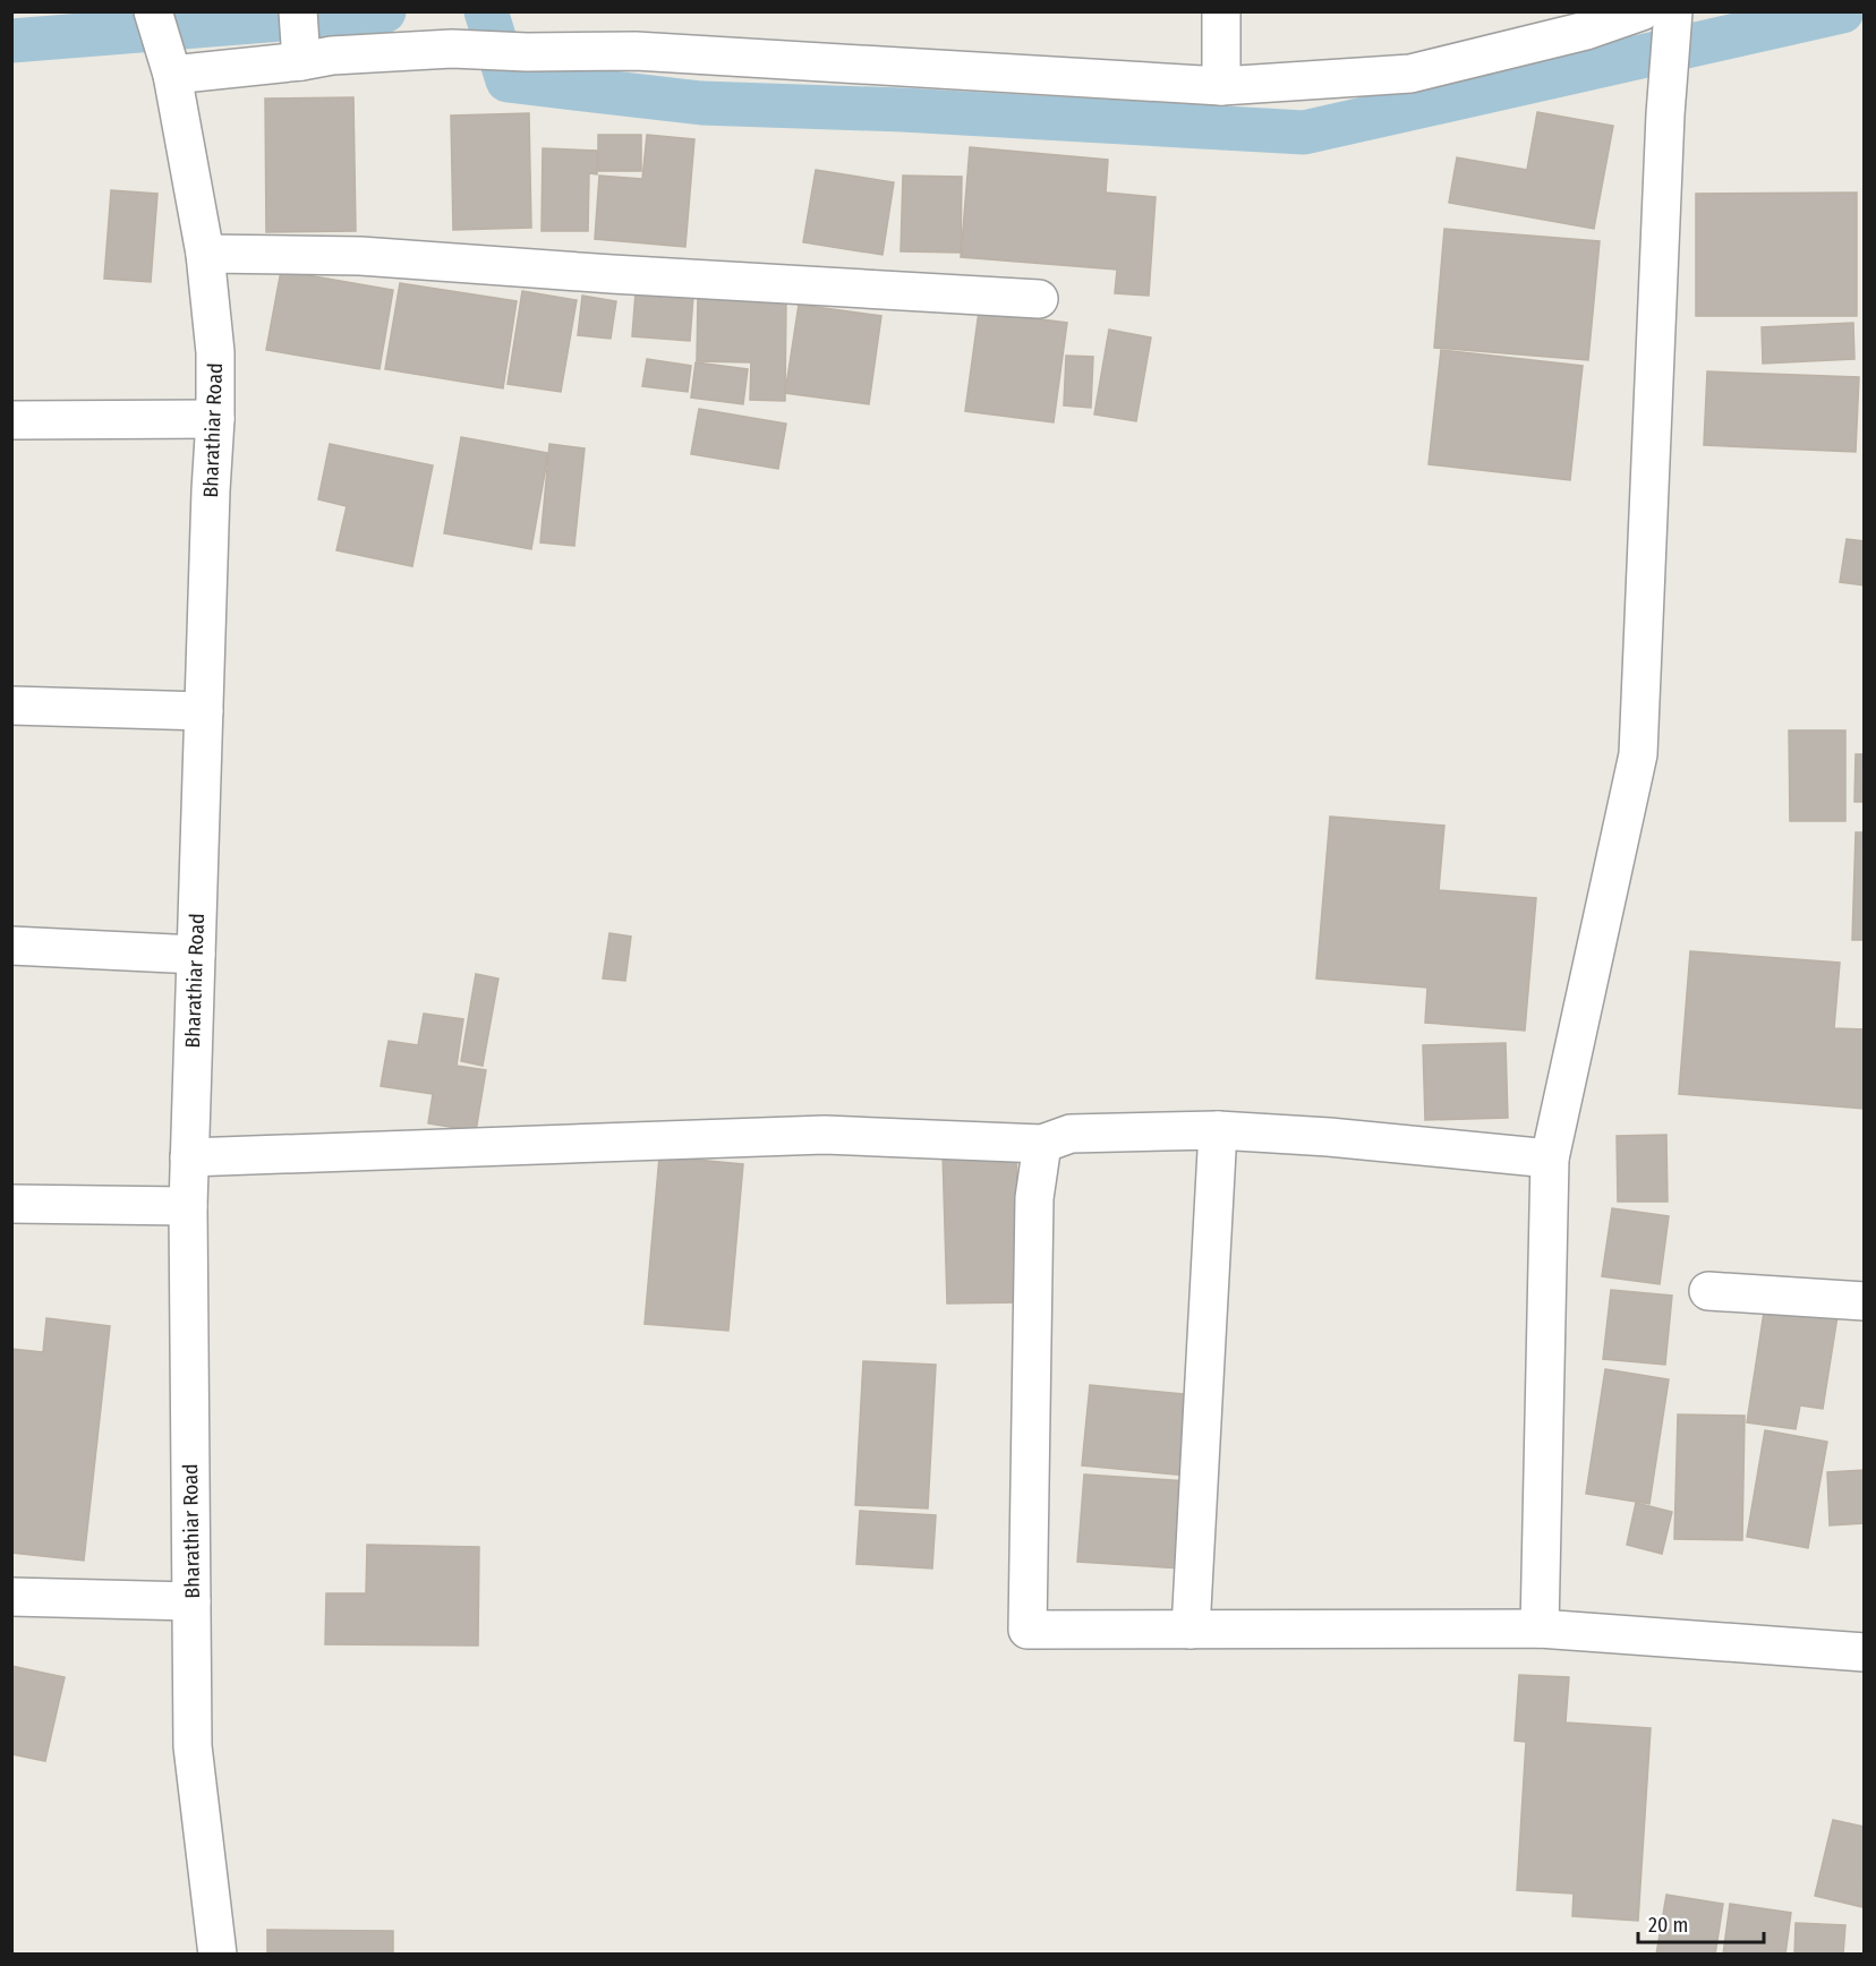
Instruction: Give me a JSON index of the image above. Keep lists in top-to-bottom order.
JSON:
{
  "streets": {
    "street": ["Bharathiar Road"]
  },
  "scale_bar": "20 m"
}
